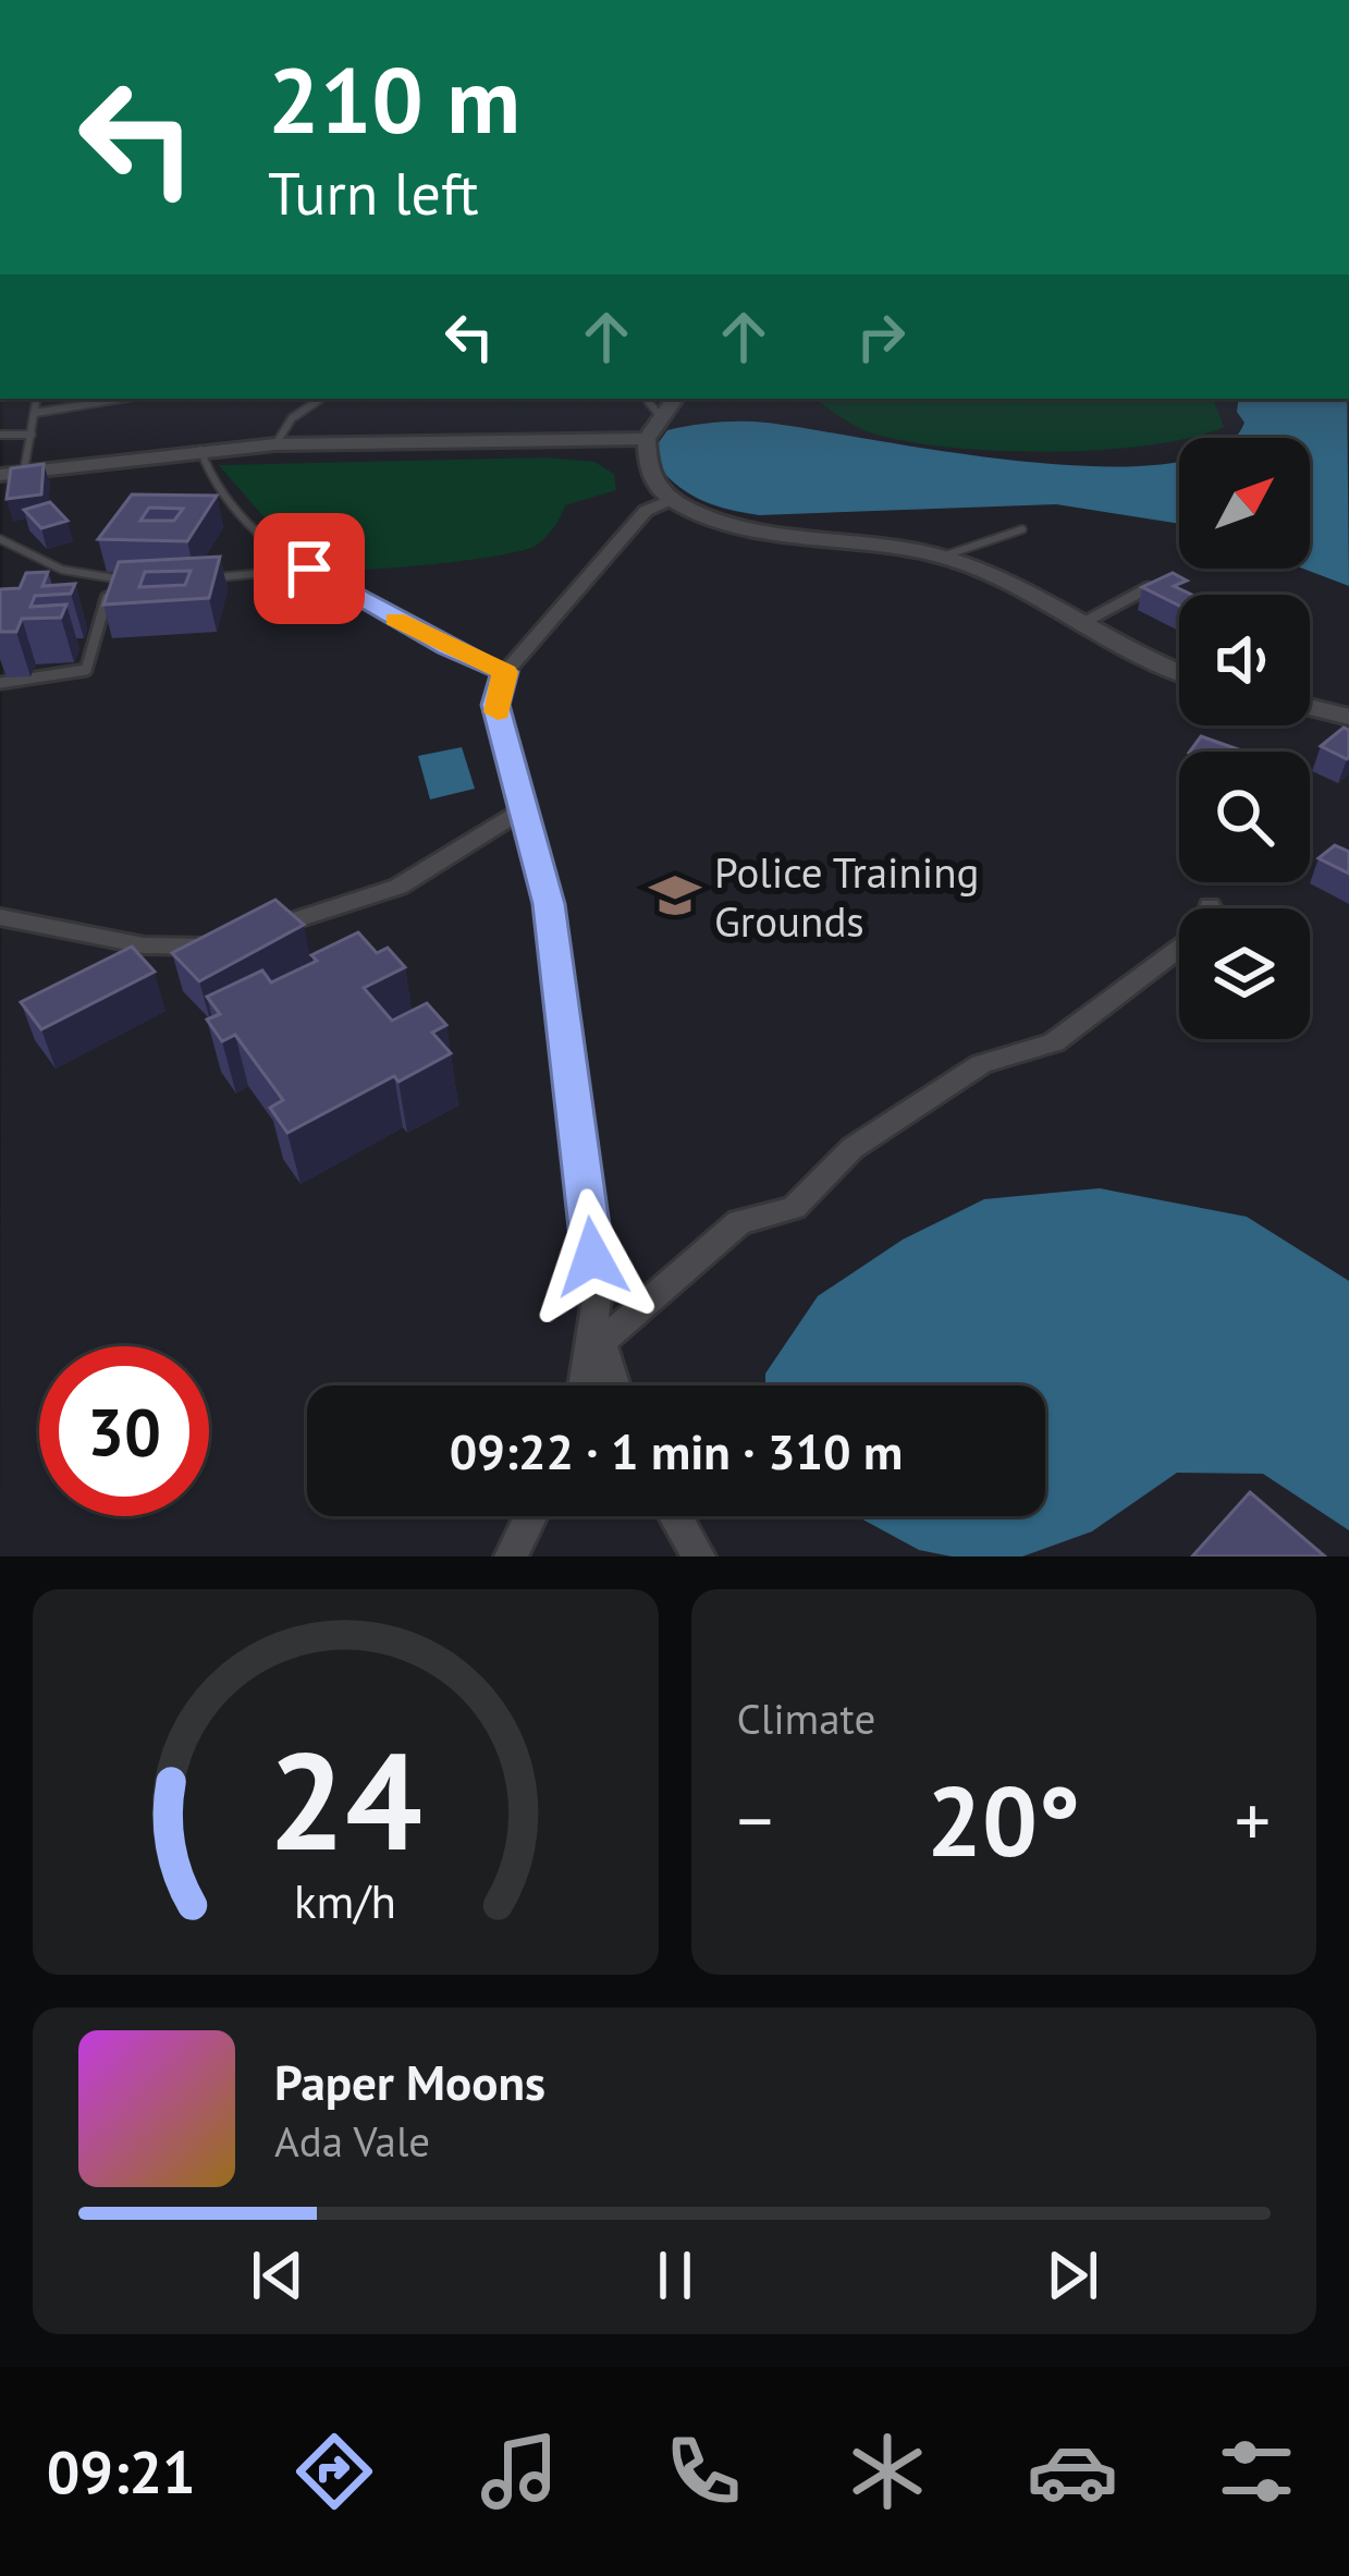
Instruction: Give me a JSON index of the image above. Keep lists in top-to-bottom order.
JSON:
{
  "places": {
    "school or university": ["Police Training Grounds"]
  },
  "north": "top right",
  "page": {
    "turn": ["210 m", "Turn left"],
    "limit": "30",
    "trip": "09:22 · 1 min · 310 m",
    "tile": "Climate",
    "heat": ["−", "20°", "+"],
    "song": ["Paper Moons", "Ada Vale"],
    "tabs": "09:21",
    "gauge": ["24", "km/h"]
  }
}
